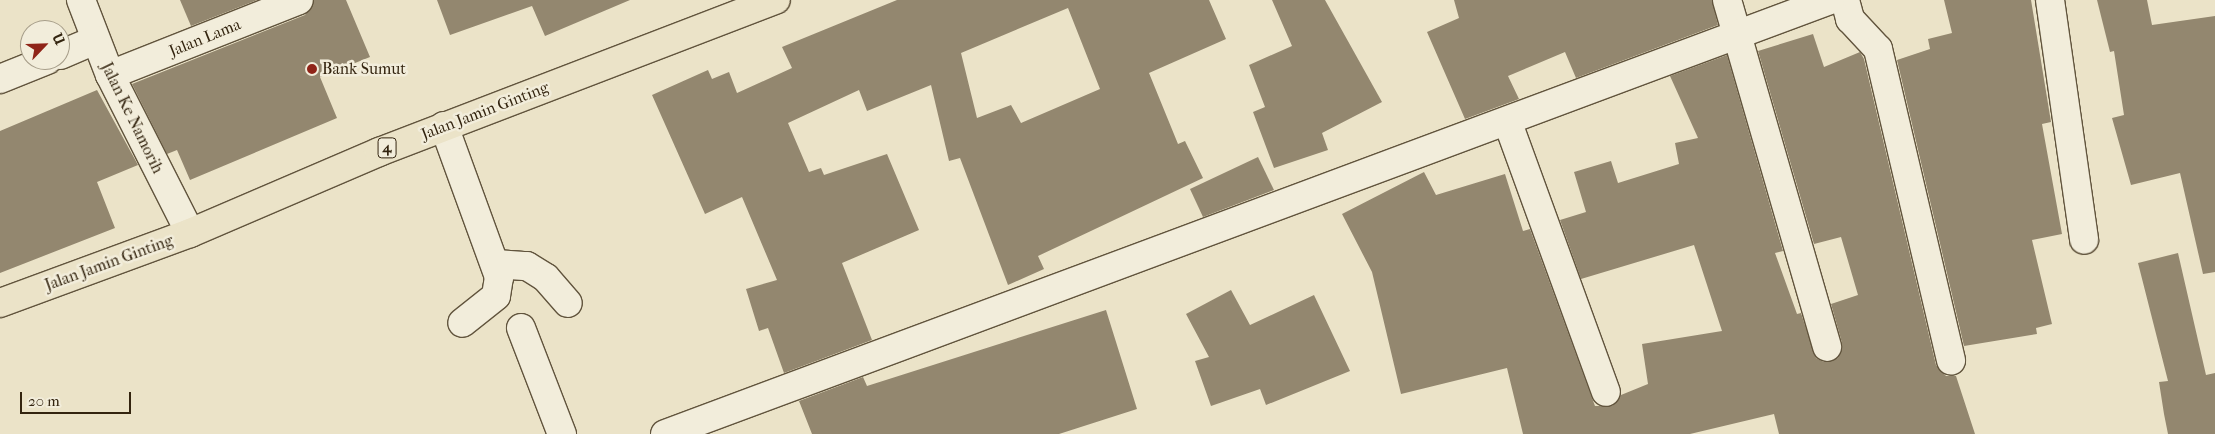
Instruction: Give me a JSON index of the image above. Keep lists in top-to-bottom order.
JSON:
{
  "streets": {
    "highway": ["Jalan Jamin Ginting", "4"],
    "street": ["Jalan Lama", "Jalan Ke Namorih"]
  },
  "crossings": [
    ["Jalan Lama", "Jalan Ke Namorih"],
    ["Jalan Jamin Ginting", "Jalan Ke Namorih"]
  ],
  "places": ["Bank Sumut"],
  "scale_bar": "20 m",
  "north": "top right"
}
